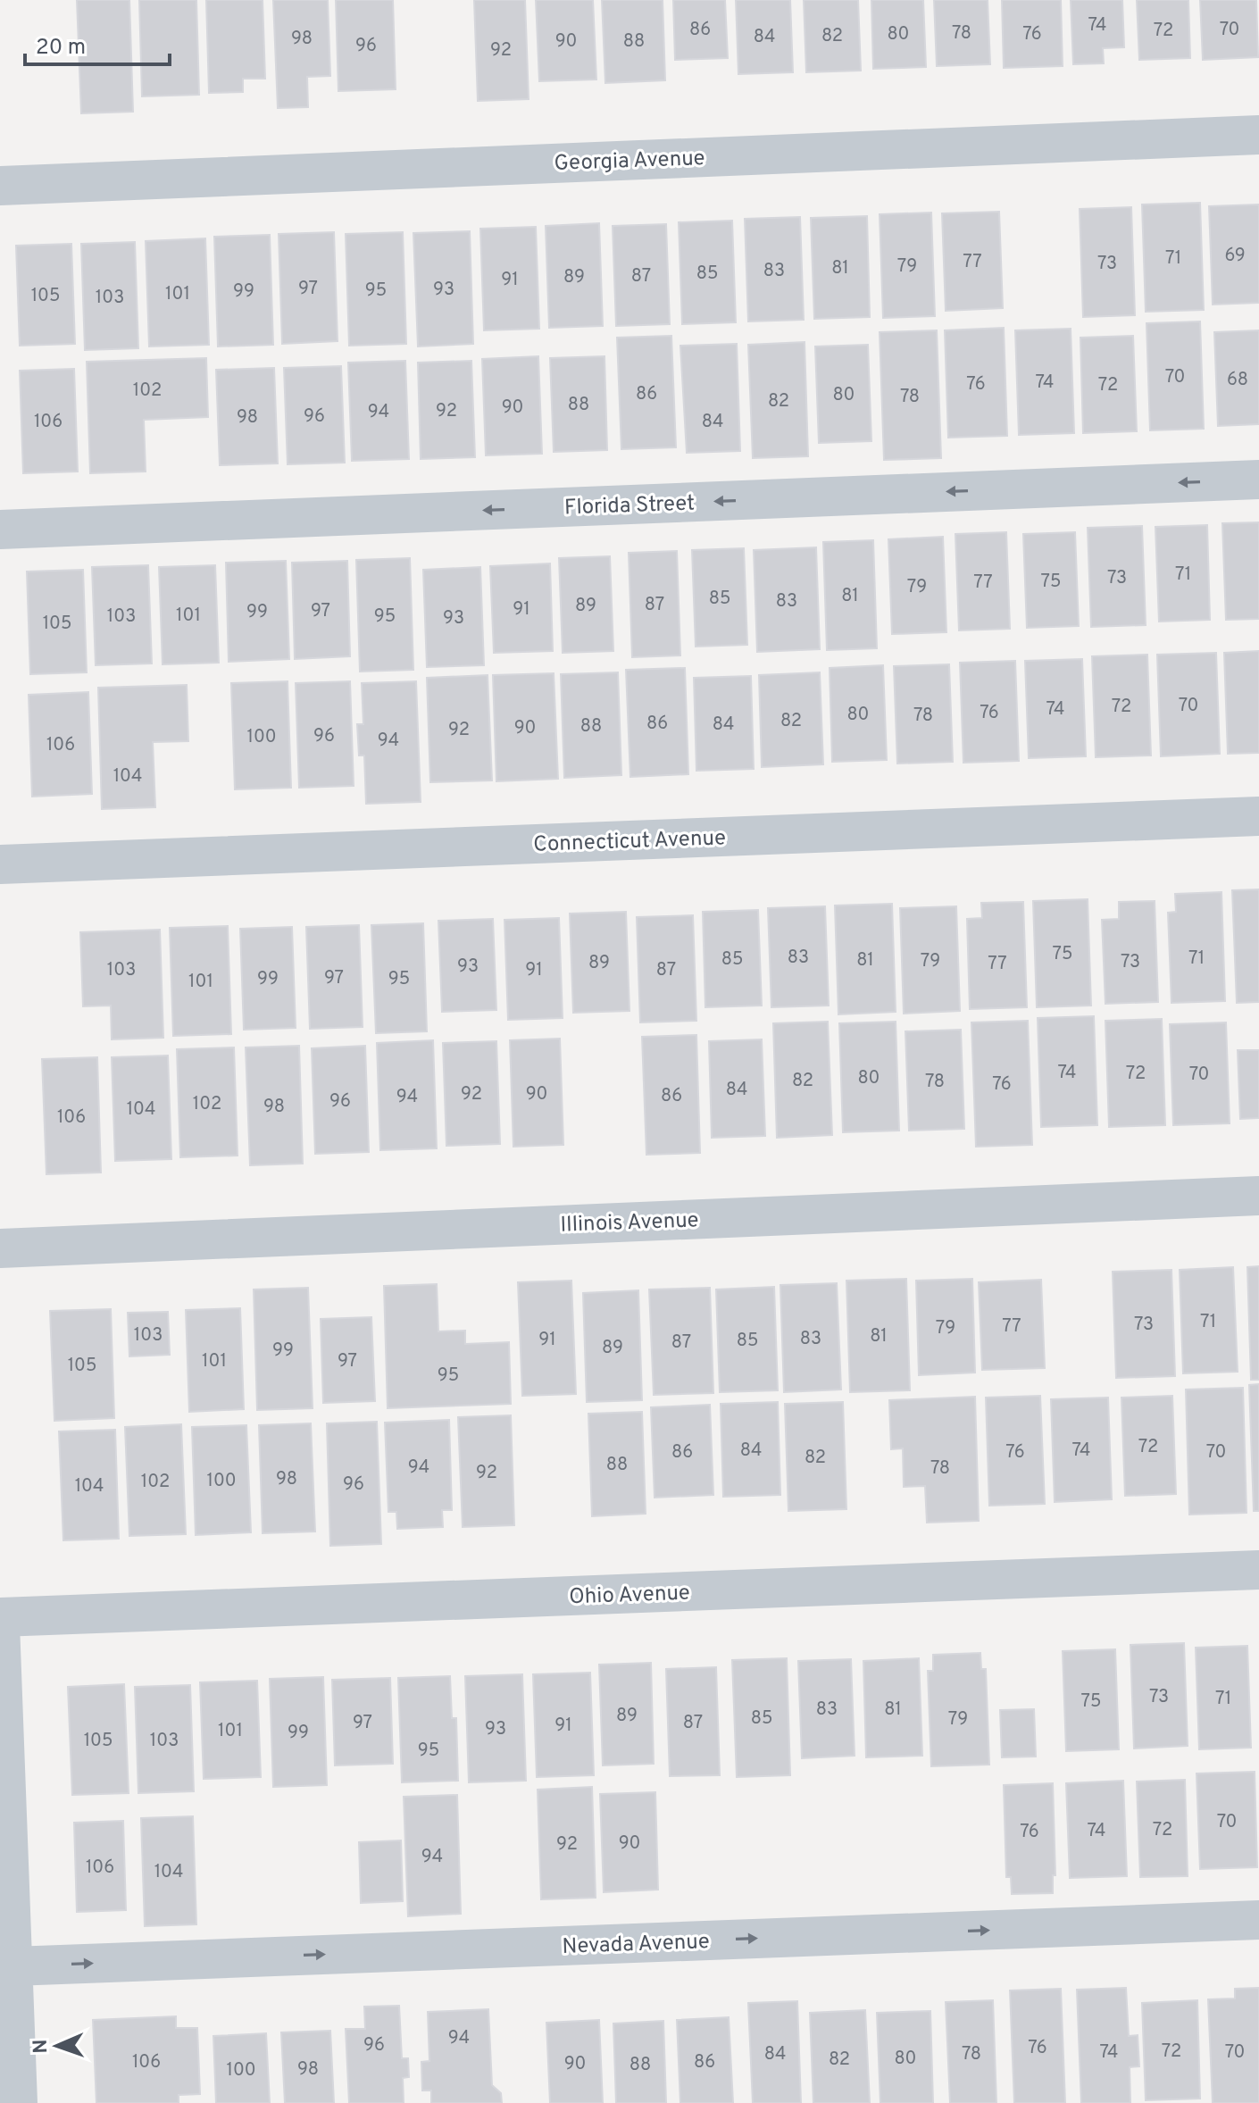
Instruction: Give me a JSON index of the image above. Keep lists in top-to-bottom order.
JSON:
{
  "streets": {
    "street": [
      "Georgia Avenue",
      "Florida Street",
      "Connecticut Avenue",
      "Illinois Avenue",
      "Ohio Avenue",
      "Nevada Avenue"
    ]
  },
  "one_way": ["Florida Street", "Nevada Avenue"],
  "house_numbers": [
    "74",
    "86",
    "70",
    "72",
    "78",
    "80",
    "76",
    "82",
    "84",
    "98",
    "90",
    "88",
    "96",
    "92",
    "69",
    "71",
    "77",
    "73",
    "79",
    "81",
    "83",
    "85",
    "87",
    "89",
    "91",
    "97",
    "93",
    "95",
    "99",
    "101",
    "105",
    "103",
    "70",
    "68",
    "74",
    "76",
    "72",
    "102",
    "86",
    "80",
    "78",
    "82",
    "88",
    "90",
    "92",
    "94",
    "96",
    "98",
    "106",
    "84",
    "71",
    "73",
    "75",
    "77",
    "79",
    "81",
    "85",
    "83",
    "87",
    "89",
    "91",
    "97",
    "99",
    "101",
    "103",
    "95",
    "93",
    "105",
    "70",
    "72",
    "74",
    "76",
    "80",
    "78",
    "82",
    "86",
    "84",
    "88",
    "90",
    "92",
    "96",
    "100",
    "94",
    "106",
    "104",
    "75",
    "83",
    "71",
    "85",
    "81",
    "79",
    "73",
    "89",
    "77",
    "93",
    "103",
    "91",
    "87",
    "97",
    "99",
    "95",
    "101",
    "74",
    "72",
    "70",
    "80",
    "82",
    "78",
    "76",
    "84",
    "92",
    "90",
    "86",
    "94",
    "96",
    "102",
    "98",
    "104",
    "106",
    "71",
    "73",
    "77",
    "79",
    "103",
    "81",
    "83",
    "91",
    "85",
    "87",
    "89",
    "99",
    "101",
    "97",
    "105",
    "95",
    "72",
    "84",
    "74",
    "86",
    "76",
    "70",
    "82",
    "88",
    "94",
    "78",
    "92",
    "98",
    "100",
    "102",
    "96",
    "104",
    "73",
    "71",
    "75",
    "83",
    "81",
    "89",
    "85",
    "79",
    "97",
    "87",
    "91",
    "93",
    "101",
    "99",
    "105",
    "103",
    "95",
    "70",
    "72",
    "74",
    "76",
    "90",
    "92",
    "94",
    "106",
    "104",
    "94",
    "96",
    "76",
    "72",
    "74",
    "70",
    "84",
    "78",
    "80",
    "82",
    "106",
    "86",
    "90",
    "88",
    "98",
    "100"
  ],
  "scale_bar": "20 m",
  "north": "left"
}
